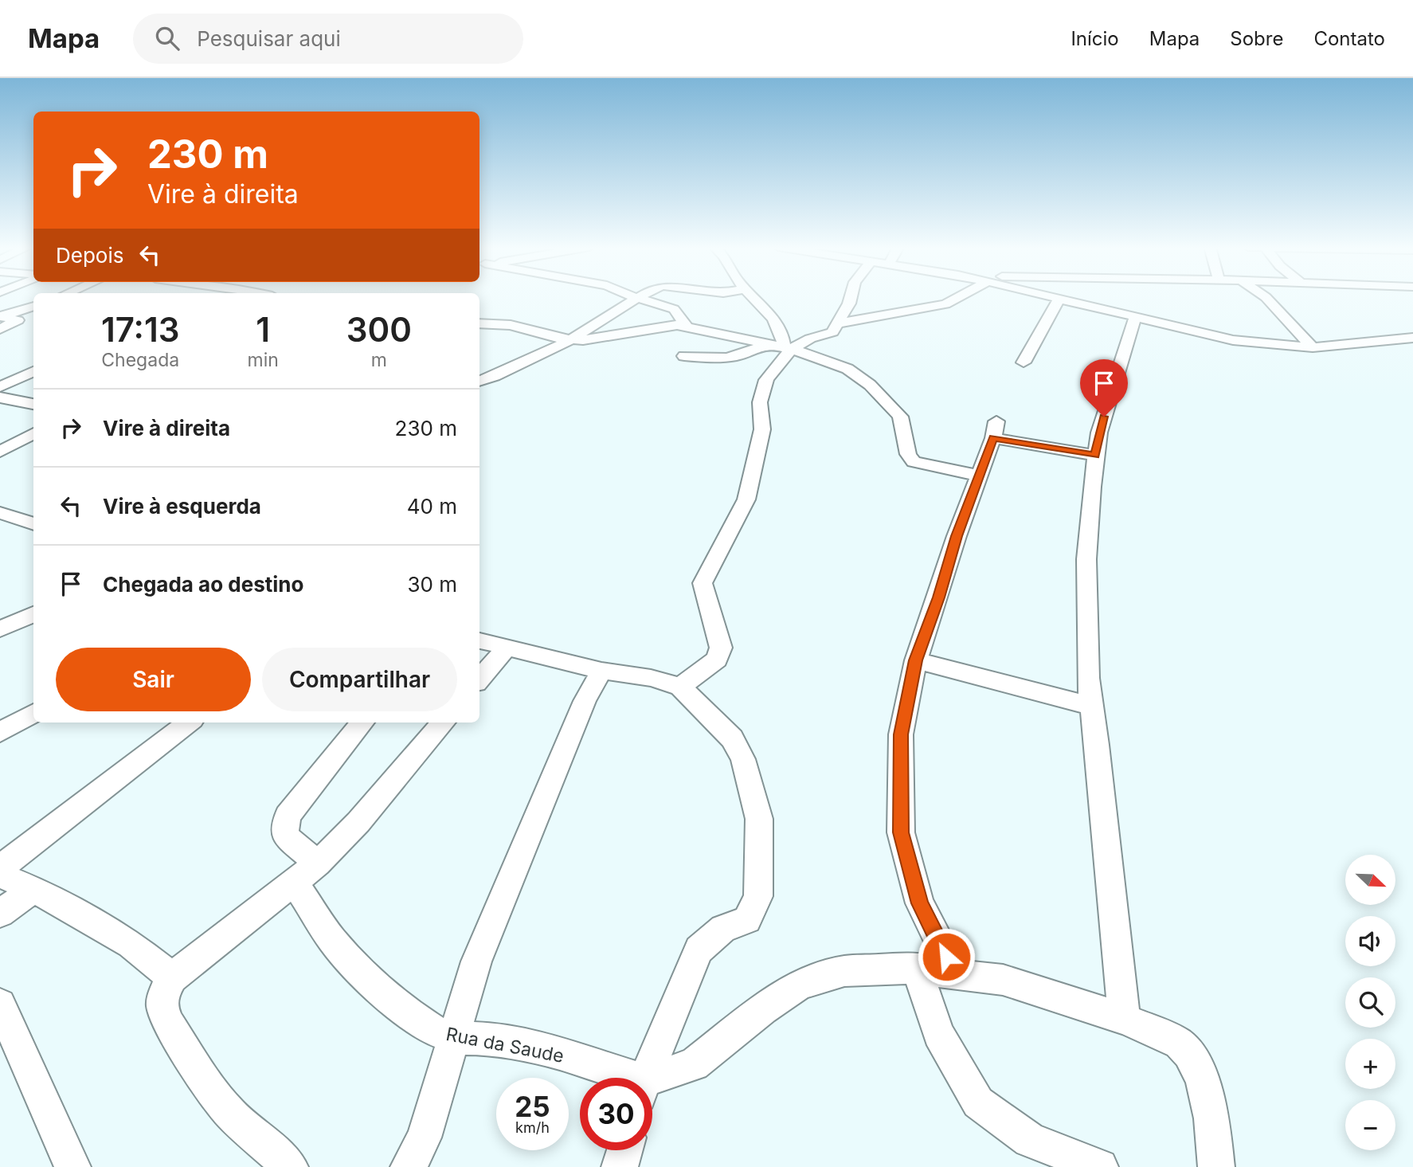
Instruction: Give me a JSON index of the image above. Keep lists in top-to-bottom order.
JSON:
{
  "streets": {
    "street": ["Rua da Saude"]
  },
  "north": "bottom right",
  "page": {
    "header": "Mapa",
    "search": "Pesquisar aqui",
    "nav": [
      "Início",
      "Mapa",
      "Sobre",
      "Contato"
    ],
    "turn": ["230 m", "Vire à direita"],
    "then": "Depois",
    "eta": [
      "17:13",
      "Chegada",
      "1",
      "min",
      "300",
      "m"
    ],
    "list": [
      {
        "name": "Vire à direita",
        "value": "230 m"
      },
      {
        "name": "Vire à esquerda",
        "value": "40 m"
      },
      {
        "name": "Chegada ao destino",
        "value": "30 m"
      }
    ],
    "buttons": ["Sair", "Compartilhar"],
    "map_buttons": ["+", "−"],
    "speed": "25 km/h",
    "limit": "30"
  }
}
